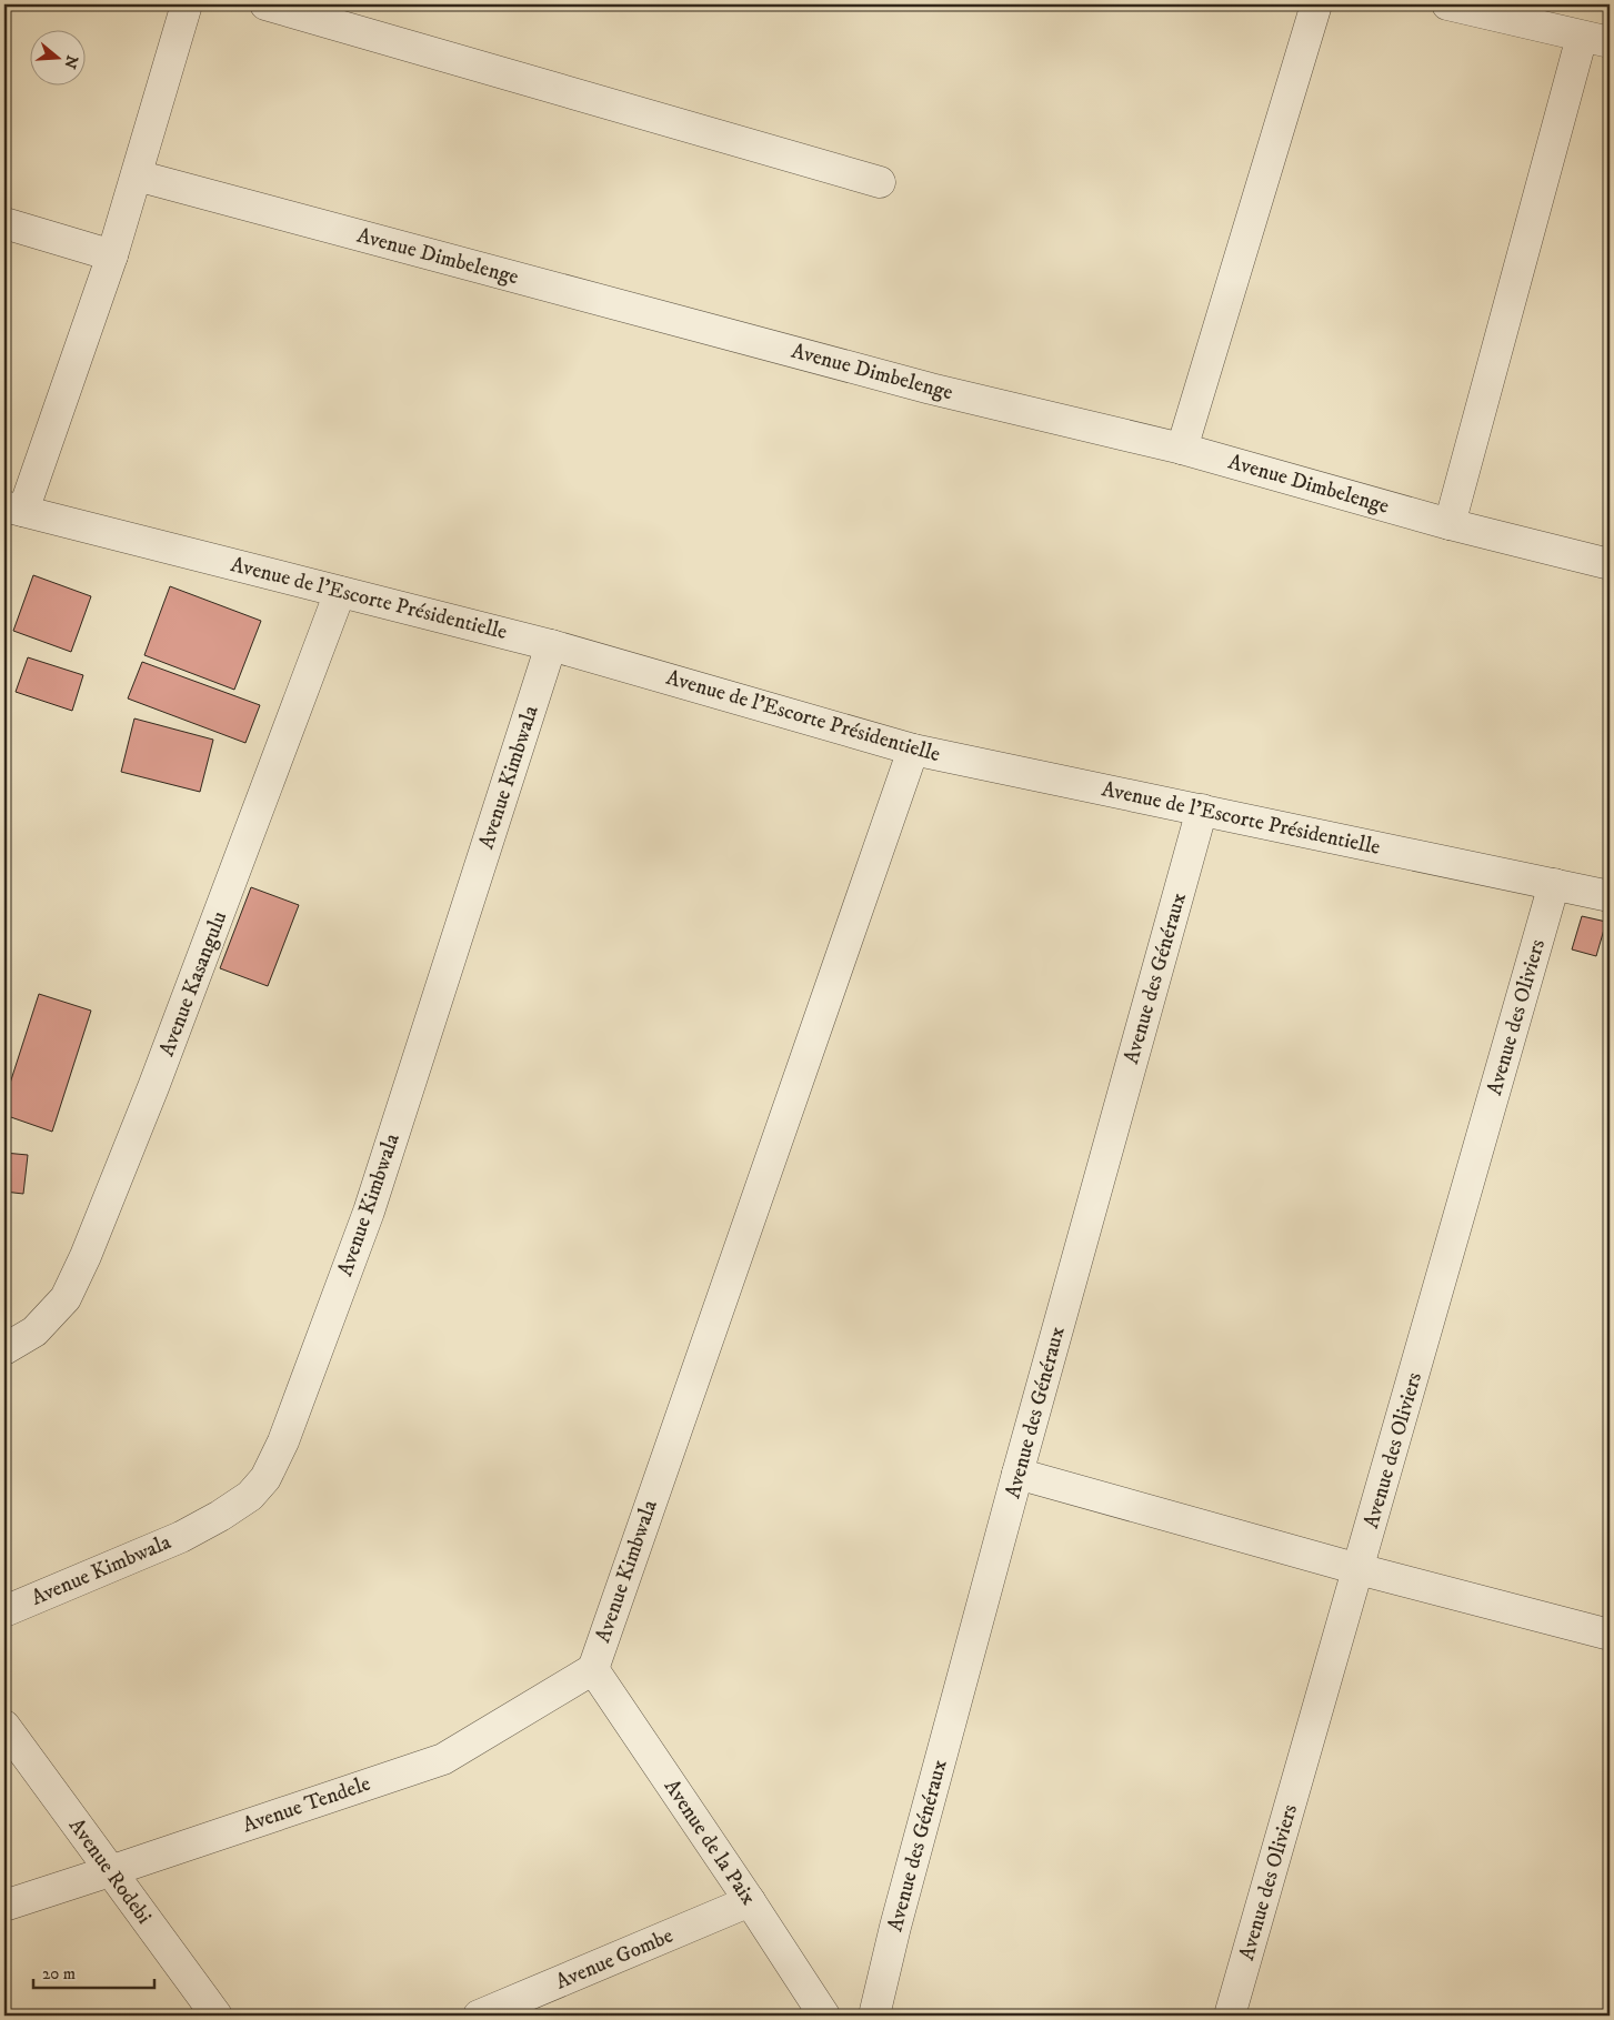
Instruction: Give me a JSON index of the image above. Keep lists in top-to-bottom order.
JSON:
{
  "streets": {
    "street": [
      "Avenue Dimbelenge",
      "Avenue de l'Escorte Présidentielle",
      "Avenue Kimbwala",
      "Avenue des Généraux",
      "Avenue Kasangulu",
      "Avenue des Oliviers",
      "Avenue Tendele",
      "Avenue de la Paix",
      "Avenue Rodebi",
      "Avenue Gombe"
    ]
  },
  "crossings": [
    ["Avenue de l'Escorte Présidentielle", "Avenue Kimbwala"],
    ["Avenue de l'Escorte Présidentielle", "Avenue des Généraux"],
    ["Avenue de l'Escorte Présidentielle", "Avenue Kasangulu"],
    ["Avenue de l'Escorte Présidentielle", "Avenue des Oliviers"],
    ["Avenue Kimbwala", "Avenue Tendele"],
    ["Avenue Kimbwala", "Avenue de la Paix"],
    ["Avenue Tendele", "Avenue de la Paix"],
    ["Avenue Tendele", "Avenue Rodebi"],
    ["Avenue de la Paix", "Avenue Gombe"]
  ],
  "scale_bar": "20 m",
  "north": "right"
}
